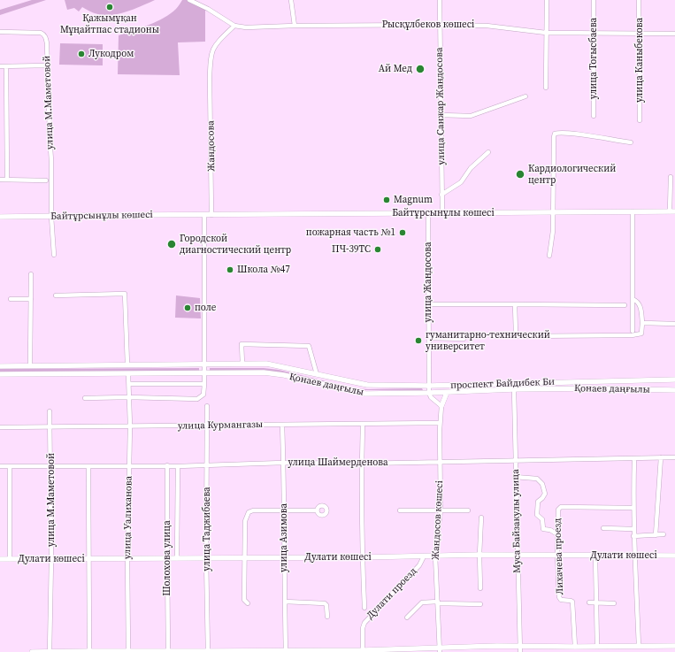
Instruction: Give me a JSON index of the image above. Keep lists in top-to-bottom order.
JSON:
{
  "streets": {
    "main road": [
      "Байтұрсынұлы көшесі",
      "проспект Байдибек Би",
      "Қонаев даңғылы",
      "Дулати көшесі"
    ],
    "street": [
      "Рысқұлбеков көшесі",
      "улица Тогысбаева",
      "улица Каныбекова",
      "улица М.Маметовой",
      "улица Санжар Жандосова",
      "Жандосова",
      "улица Жандосова",
      "улица Курмангазы",
      "улица Шаймерденова",
      "улица Уалиханова",
      "Жандосов көшесі",
      "Муса Байзакулы улица",
      "улица Таджибаева",
      "улица Азимова",
      "Лихачева проезд",
      "Шолохова улица",
      "Дулати проезд"
    ]
  },
  "crossings": [
    ["Рысқұлбеков көшесі", "улица Тогысбаева"],
    ["Рысқұлбеков көшесі", "улица Каныбекова"],
    ["Рысқұлбеков көшесі", "улица Санжар Жандосова"],
    ["Рысқұлбеков көшесі", "Жандосова"],
    ["улица М.Маметовой", "Байтұрсынұлы көшесі"],
    ["улица М.Маметовой", "улица Курмангазы"],
    ["улица М.Маметовой", "улица Шаймерденова"],
    ["улица М.Маметовой", "Дулати көшесі"],
    ["улица Санжар Жандосова", "Байтұрсынұлы көшесі"],
    ["Жандосова", "Байтұрсынұлы көшесі"],
    ["Байтұрсынұлы көшесі", "улица Жандосова"],
    ["улица Жандосова", "Қонаев даңғылы"],
    ["проспект Байдибек Би", "Қонаев даңғылы"],
    ["Қонаев даңғылы", "улица Уалиханова"],
    ["Қонаев даңғылы", "Муса Байзакулы улица"],
    ["улица Курмангазы", "улица Уалиханова"],
    ["улица Курмангазы", "Жандосов көшесі"],
    ["улица Курмангазы", "улица Таджибаева"],
    ["улица Курмангазы", "улица Азимова"],
    ["улица Шаймерденова", "улица Уалиханова"],
    ["улица Шаймерденова", "Жандосов көшесі"],
    ["улица Шаймерденова", "Муса Байзакулы улица"],
    ["улица Шаймерденова", "улица Таджибаева"],
    ["улица Шаймерденова", "улица Азимова"],
    ["улица Шаймерденова", "Шолохова улица"],
    ["улица Уалиханова", "Дулати көшесі"],
    ["Жандосов көшесі", "Дулати көшесі"],
    ["Муса Байзакулы улица", "Дулати көшесі"],
    ["улица Таджибаева", "Дулати көшесі"],
    ["улица Азимова", "Дулати көшесі"],
    ["Дулати көшесі", "Лихачева проезд"],
    ["Дулати көшесі", "Шолохова улица"],
    ["Дулати көшесі", "Дулати проезд"]
  ],
  "places": [
    "Қажымұқан Мұңайтпас стадионы",
    "Лукодром",
    "Ай Мед",
    "Кардиологический центр",
    "Magnum",
    "пожарная часть №1",
    "Городской диагностический центр",
    "ПЧ-39ТС",
    "Школа №47",
    "поле",
    "гуманитарно-технический университет"
  ]
}
